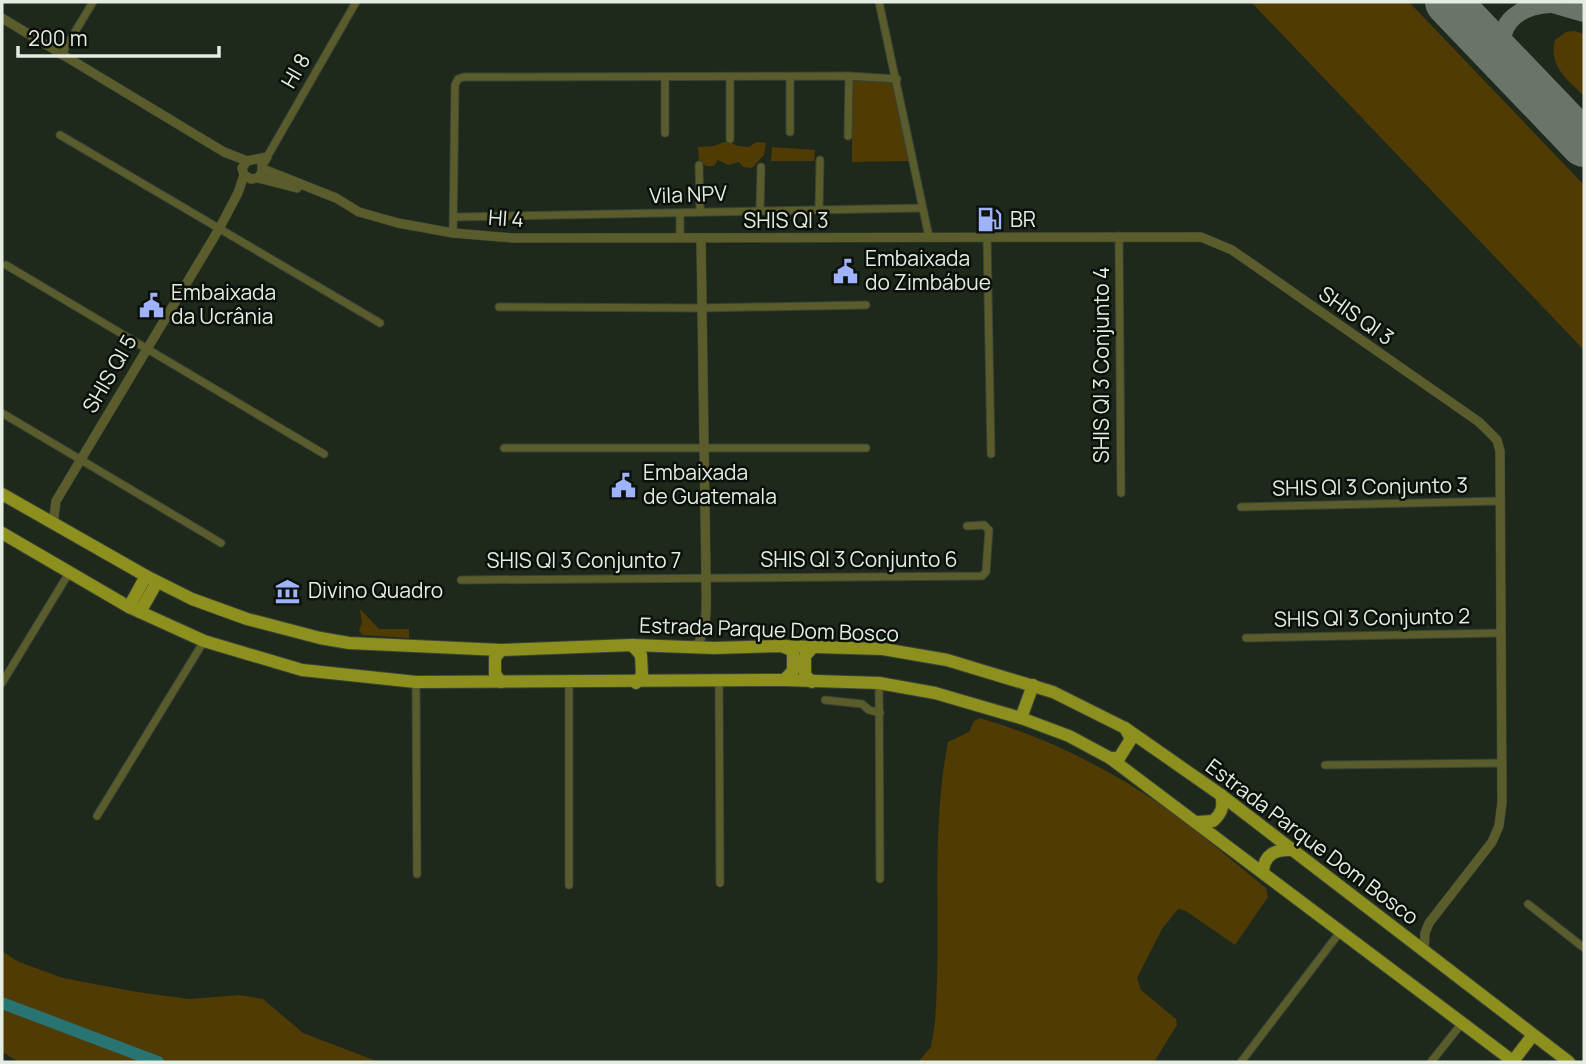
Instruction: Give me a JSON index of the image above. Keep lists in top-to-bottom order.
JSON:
{
  "streets": {
    "main road": ["Estrada Parque Dom Bosco"],
    "street": [
      "HI 8",
      "Vila NPV",
      "HI 4",
      "SHIS QI 3",
      "SHIS QI 3 Conjunto 4",
      "SHIS QI 5",
      "SHIS QI 3 Conjunto 3",
      "SHIS QI 3 Conjunto 6",
      "SHIS QI 3 Conjunto 7",
      "SHIS QI 3 Conjunto 2"
    ]
  },
  "crossings": [
    ["HI 8", "SHIS QI 5"],
    ["HI 4", "SHIS QI 3"],
    ["HI 4", "SHIS QI 5"],
    ["SHIS QI 3", "SHIS QI 3 Conjunto 4"],
    ["SHIS QI 3", "SHIS QI 3 Conjunto 3"],
    ["SHIS QI 3", "SHIS QI 3 Conjunto 2"],
    ["SHIS QI 3", "Estrada Parque Dom Bosco"],
    ["SHIS QI 5", "Estrada Parque Dom Bosco"],
    ["SHIS QI 3 Conjunto 6", "SHIS QI 3 Conjunto 7"]
  ],
  "places": {
    "fuel station": ["BR"],
    "public building": ["Embaixada do Zimbábue", "Embaixada da Ucrânia", "Embaixada de Guatemala"],
    "museum": ["Divino Quadro"]
  },
  "scale_bar": "200 m"
}
